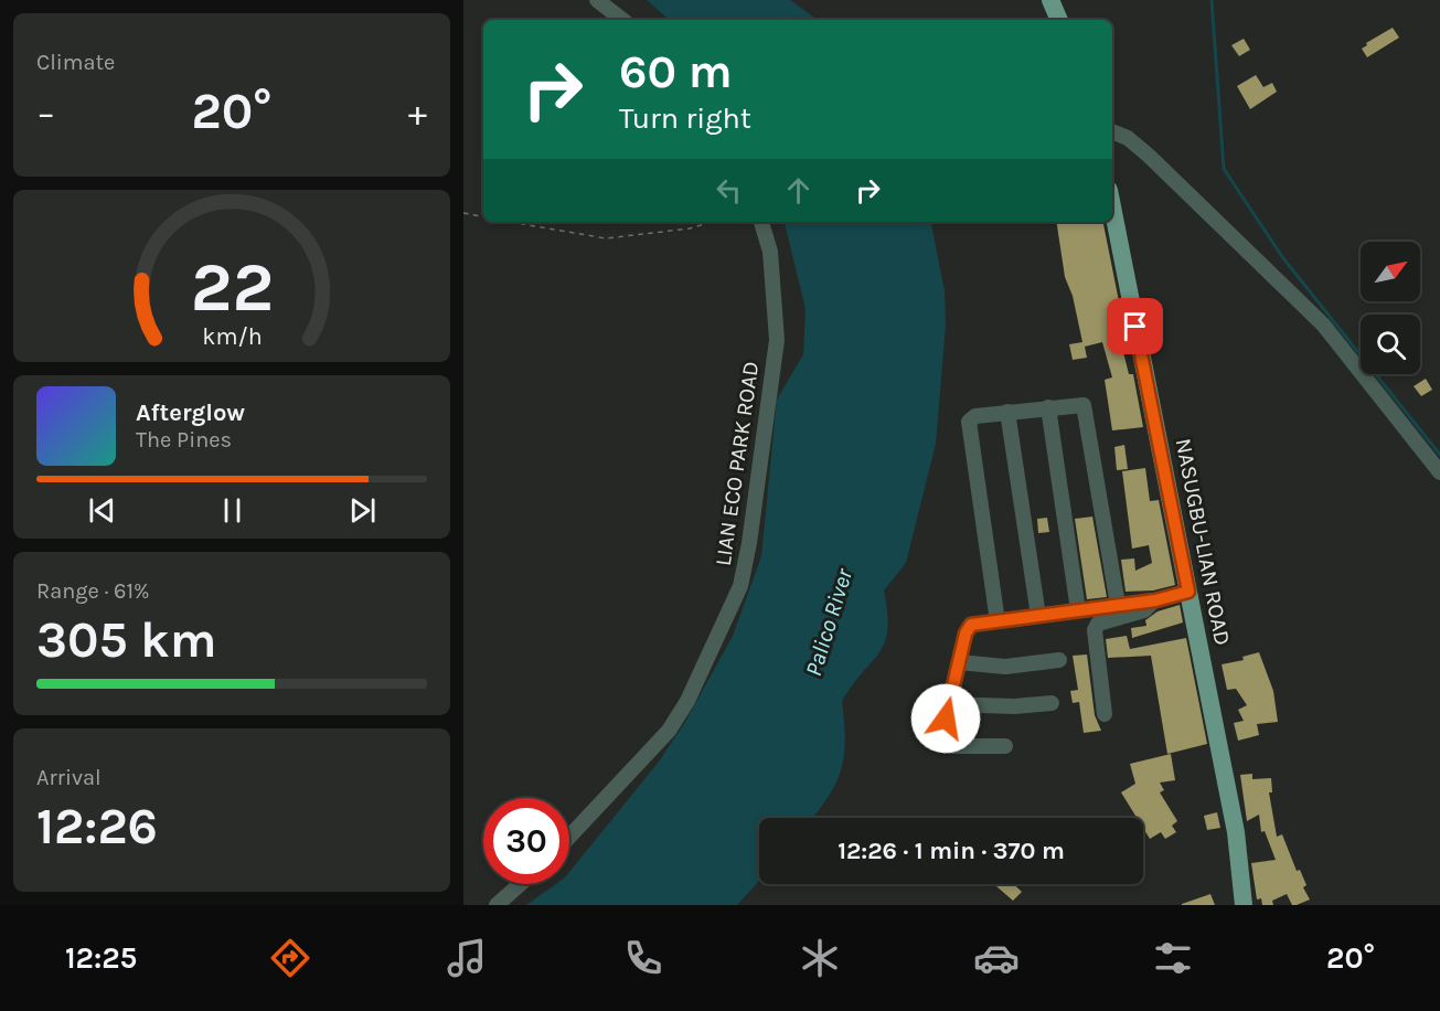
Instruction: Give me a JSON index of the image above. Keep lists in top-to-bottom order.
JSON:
{
  "streets": {
    "main road": ["NASUGBU-LIAN ROAD"],
    "street": ["LIAN ECO PARK ROAD"]
  },
  "water": ["Palico River"],
  "north": "top right",
  "page": {
    "tile": [
      "Climate",
      ["Range · 61%", "305 km"],
      ["Arrival", "12:26"]
    ],
    "turn": ["60 m", "Turn right"],
    "heat": ["−", "20°", "+"],
    "song": ["Afterglow", "The Pines"],
    "limit": "30",
    "trip": "12:26 · 1 min · 370 m",
    "tabs": ["12:25", "20°"],
    "gauge": ["22", "km/h"]
  }
}
